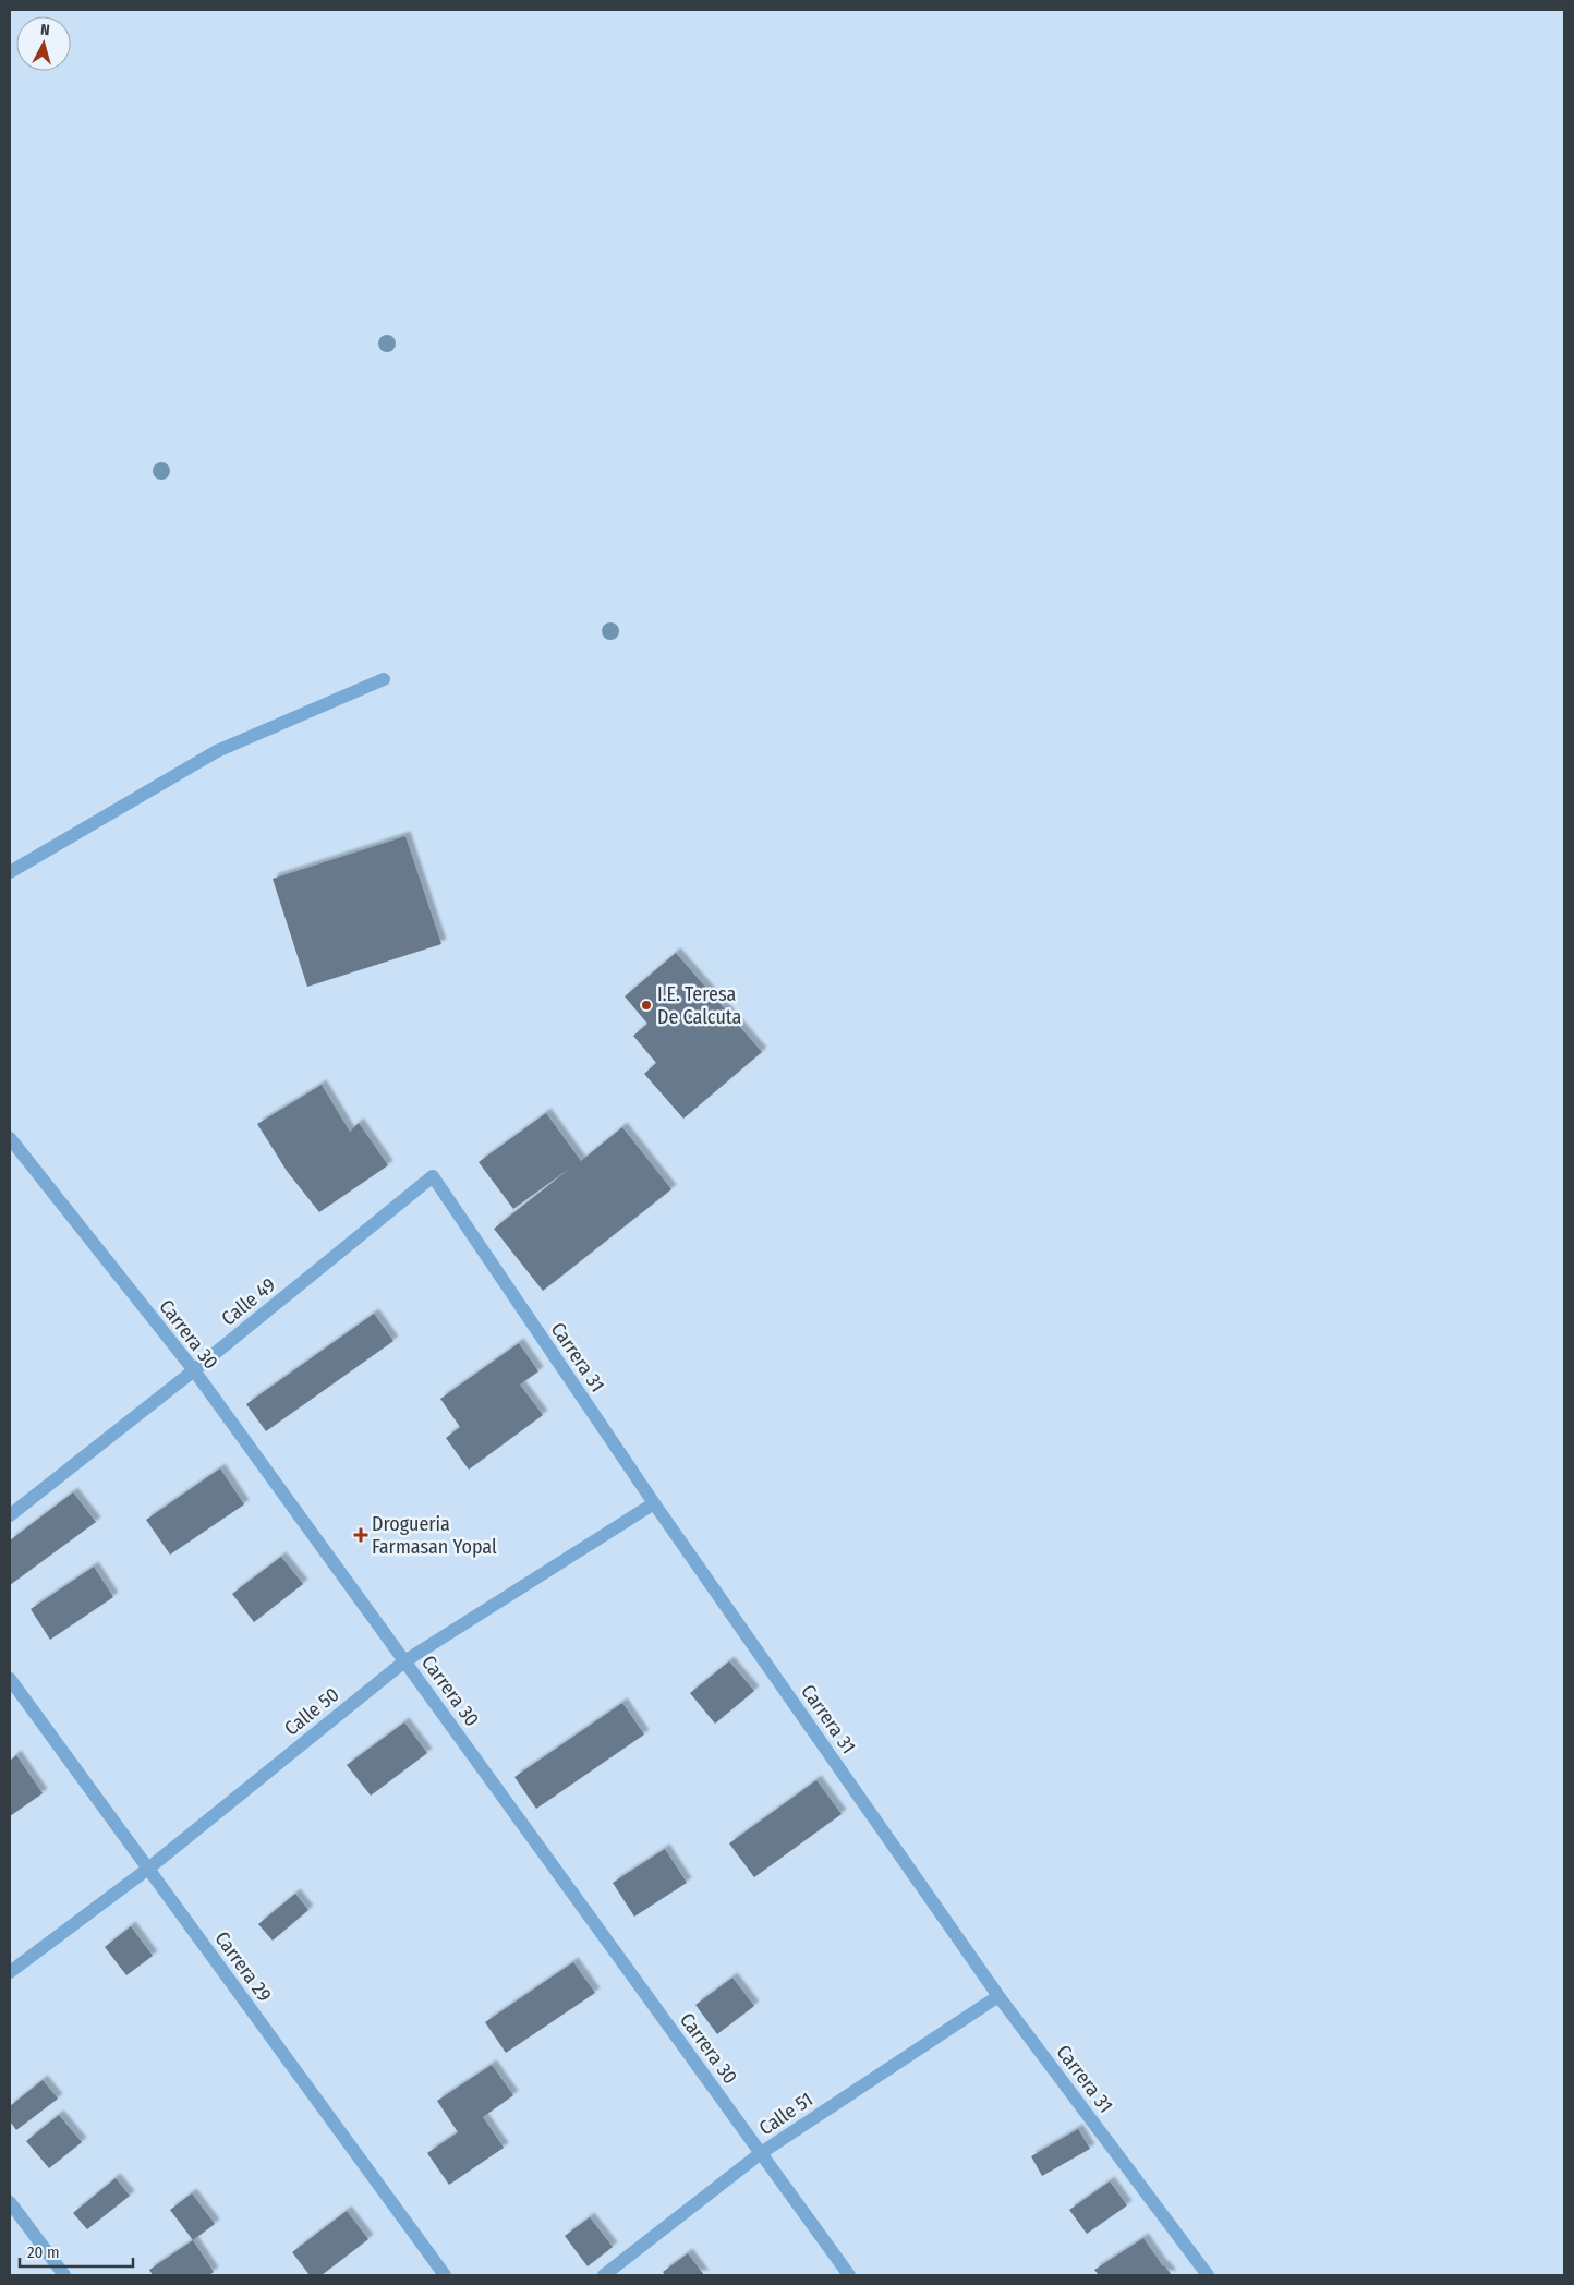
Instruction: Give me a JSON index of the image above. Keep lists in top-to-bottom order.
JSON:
{
  "streets": {
    "street": [
      "Calle 49",
      "Carrera 30",
      "Carrera 31",
      "Calle 50",
      "Carrera 29",
      "Calle 51"
    ]
  },
  "crossings": [
    ["Calle 49", "Carrera 30"],
    ["Calle 49", "Carrera 31"],
    ["Carrera 30", "Calle 50"],
    ["Carrera 30", "Calle 51"],
    ["Carrera 31", "Calle 50"],
    ["Carrera 31", "Calle 51"],
    ["Calle 50", "Carrera 29"]
  ],
  "places": {
    "other": ["I.E. Teresa De Calcuta"],
    "health": ["Drogueria Farmasan Yopal"]
  },
  "scale_bar": "20 m",
  "north": "top"
}
